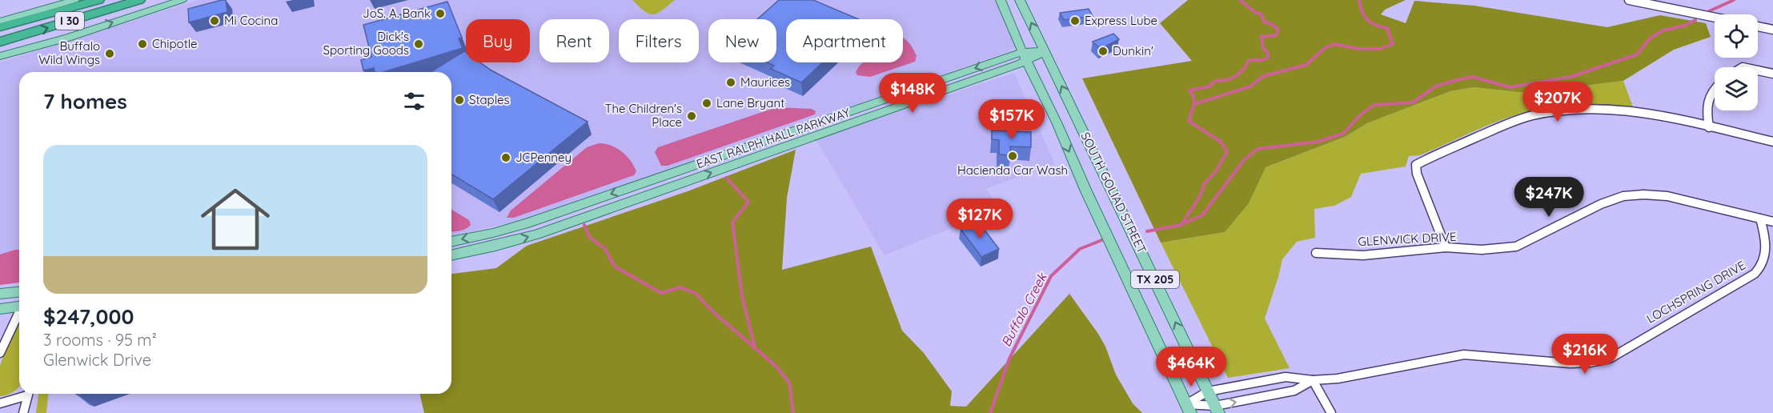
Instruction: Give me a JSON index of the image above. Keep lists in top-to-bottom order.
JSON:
{
  "streets": {
    "highway": ["I 30"],
    "main road": ["EAST RALPH HALL PARKWAY", "SOUTH GOLIAD STREET", "TX 205"],
    "street": ["GLENWICK DRIVE", "LOCHSPRING DRIVE"]
  },
  "crossings": [
    ["EAST RALPH HALL PARKWAY", "SOUTH GOLIAD STREET"],
    ["SOUTH GOLIAD STREET", "LOCHSPRING DRIVE"],
    ["GLENWICK DRIVE", "LOCHSPRING DRIVE"]
  ],
  "water": ["Buffalo Creek"],
  "places": [
    "JoS. A. Bank",
    "Mi Cocina",
    "Express Lube",
    "Chipotle",
    "Dick's Sporting Goods",
    "Dunkin'",
    "Buffalo Wild Wings",
    "Maurices",
    "Staples",
    "Lane Bryant",
    "The Children's Place",
    "Hacienda Car Wash",
    "JCPenney"
  ],
  "page": {
    "chip": [
      "Buy",
      "Rent",
      "Filters",
      "New",
      "Apartment"
    ],
    "heading": "7 homes",
    "price": [
      "$148K",
      "$207K",
      "$157K",
      "$247K",
      "$127K",
      "$216K",
      "$464K"
    ],
    "list": [
      {
        "name": "$247,000",
        "note": "3 rooms · 95 m² · Glenwick Drive"
      }
    ]
  }
}
